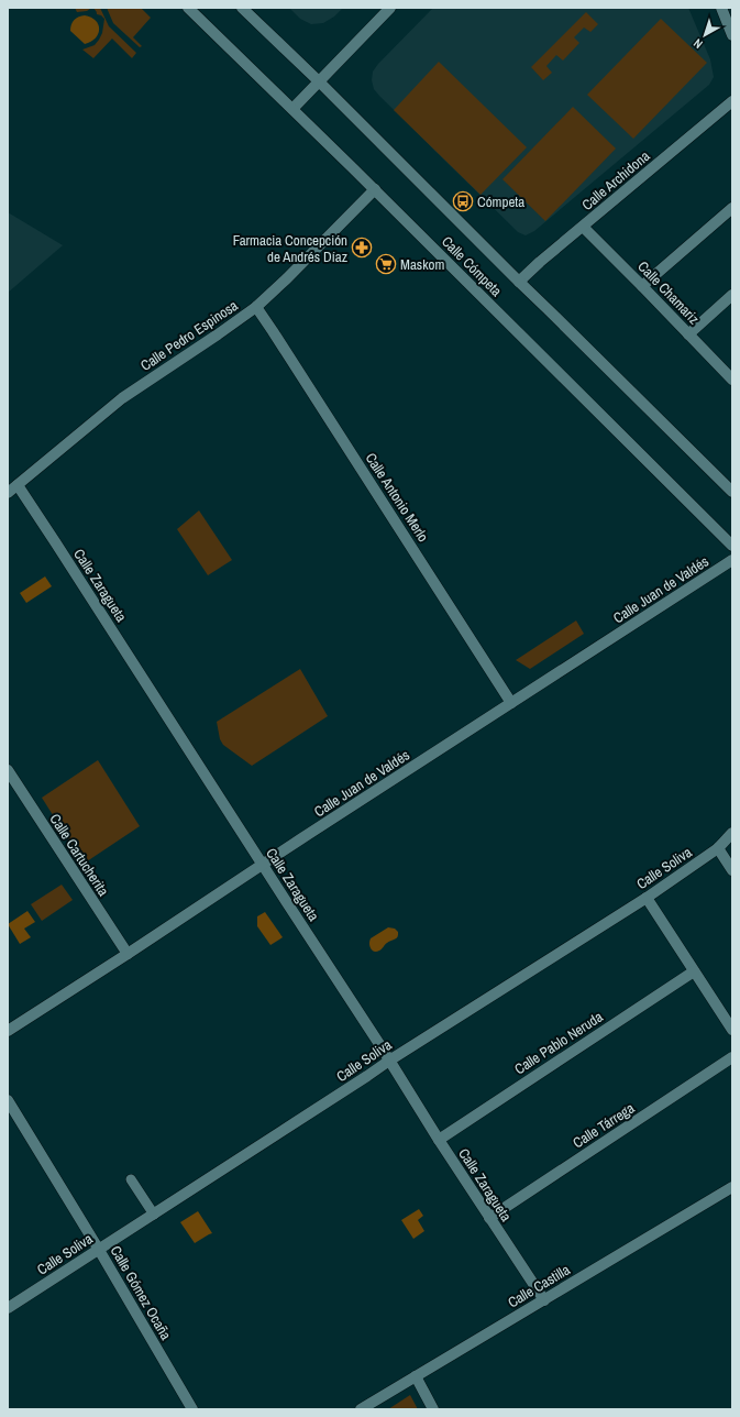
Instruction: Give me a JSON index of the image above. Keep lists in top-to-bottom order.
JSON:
{
  "streets": {
    "street": [
      "Calle Archidona",
      "Calle Cómpeta",
      "Calle Chamariz",
      "Calle Pedro Espinosa",
      "Calle Antonio Merlo",
      "Calle Zaragueta",
      "Calle Juan de Valdés",
      "Calle Cartucherita",
      "Calle Soliva",
      "Calle Pablo Neruda",
      "Calle Tárrega",
      "Calle Castilla",
      "Calle Gómez Ocaña"
    ]
  },
  "crossings": [
    ["Calle Archidona", "Calle Cómpeta"],
    ["Calle Archidona", "Calle Chamariz"],
    ["Calle Cómpeta", "Calle Pedro Espinosa"],
    ["Calle Pedro Espinosa", "Calle Antonio Merlo"],
    ["Calle Pedro Espinosa", "Calle Zaragueta"],
    ["Calle Antonio Merlo", "Calle Juan de Valdés"],
    ["Calle Zaragueta", "Calle Juan de Valdés"],
    ["Calle Zaragueta", "Calle Soliva"],
    ["Calle Zaragueta", "Calle Pablo Neruda"],
    ["Calle Zaragueta", "Calle Tárrega"],
    ["Calle Zaragueta", "Calle Castilla"],
    ["Calle Juan de Valdés", "Calle Cartucherita"],
    ["Calle Soliva", "Calle Gómez Ocaña"]
  ],
  "places": {
    "bus stop": ["Cómpeta"],
    "pharmacy": ["Farmacia Concepción de Andrés Díaz"],
    "supermarket": ["Maskom"]
  },
  "north": "bottom left"
}
